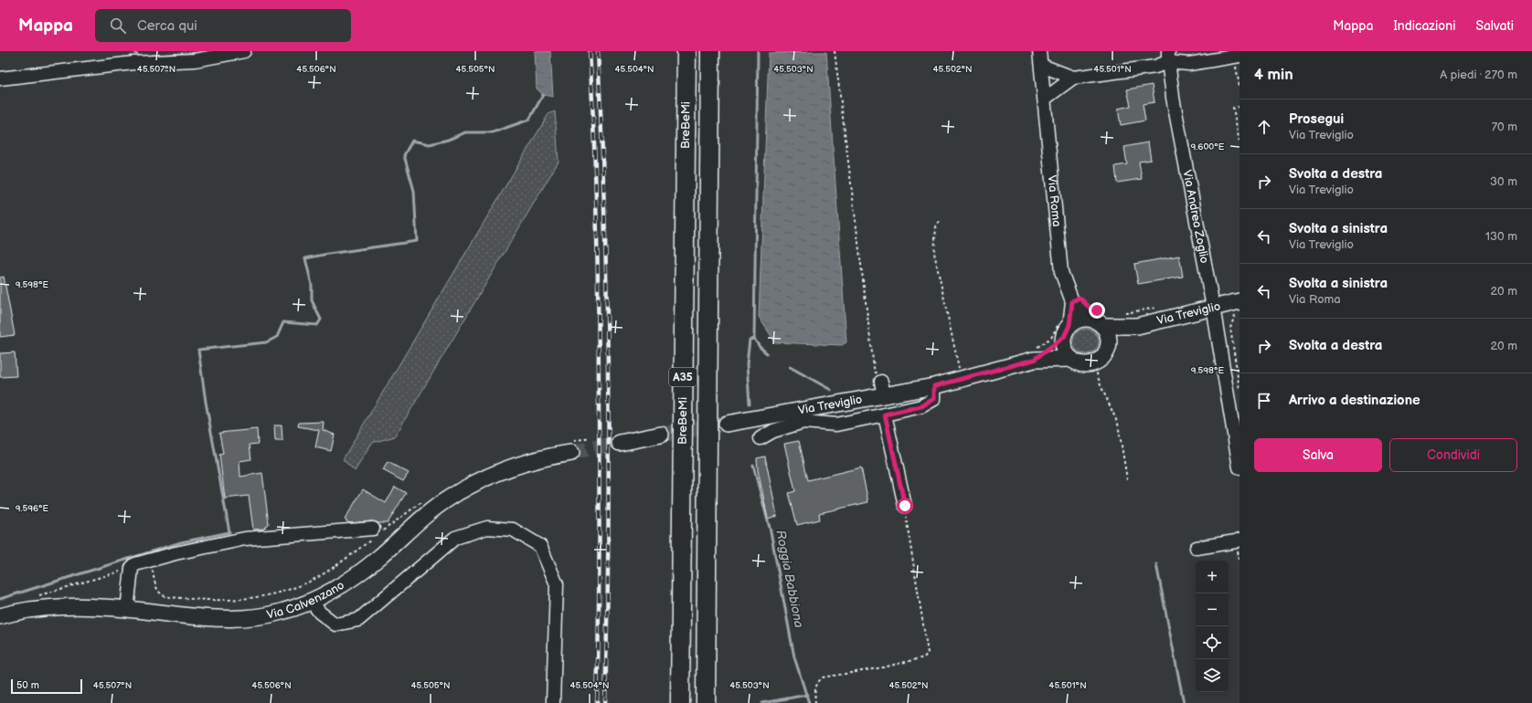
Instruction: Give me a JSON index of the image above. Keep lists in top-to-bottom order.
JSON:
{
  "streets": {
    "highway": ["BreBeMi", "A35"],
    "main road": ["Via Treviglio", "Via Calvenzano"],
    "street": ["Via Roma", "Via Andrea Zoglio"]
  },
  "crossings": [
    ["Via Roma", "Via Treviglio"],
    ["Via Andrea Zoglio", "Via Treviglio"]
  ],
  "water": ["Roggia Babbiona"],
  "scale_bar": "50 m",
  "page": {
    "header": "Mappa",
    "search": "Cerca qui",
    "nav": ["Mappa", "Indicazioni", "Salvati"],
    "heading": ["4 min", "A piedi · 270 m"],
    "list": [
      ["Prosegui", "Via Treviglio", "70 m"],
      ["Svolta a destra", "Via Treviglio", "30 m"],
      ["Svolta a sinistra", "Via Treviglio", "130 m"],
      ["Svolta a sinistra", "Via Roma", "20 m"],
      ["Svolta a destra", "20 m"],
      "Arrivo a destinazione"
    ],
    "buttons": ["Salva", "Condividi"],
    "map_buttons": ["+", "−"],
    "scale": "50 m"
  },
  "coordinates": [
    "45.507°N",
    "45.506°N",
    "45.505°N",
    "45.504°N",
    "45.503°N",
    "45.502°N",
    "45.501°N",
    "9.600°E",
    "9.598°E",
    "9.596°E"
  ]
}
